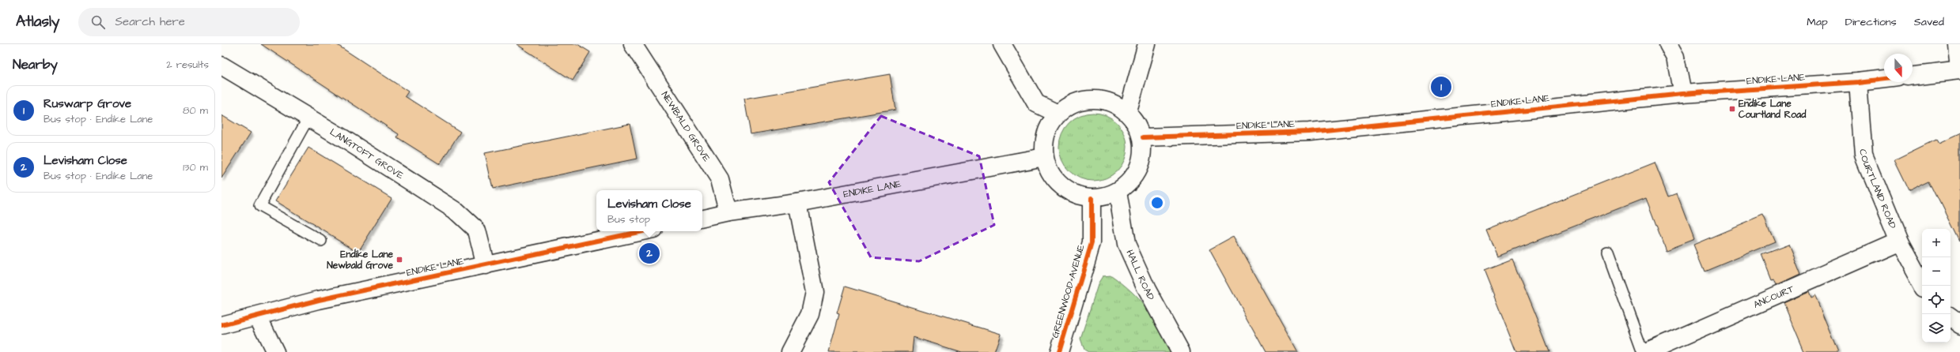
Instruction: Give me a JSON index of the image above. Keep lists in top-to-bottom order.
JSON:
{
  "streets": {
    "street": [
      "ENDIKE LANE",
      "NEWBALD GROVE",
      "LANGTOFT GROVE",
      "COURTLAND ROAD",
      "HALL ROAD",
      "GREENWOOD AVENUE",
      "ANCOURT"
    ]
  },
  "crossings": [
    ["ENDIKE LANE", "NEWBALD GROVE"],
    ["ENDIKE LANE", "LANGTOFT GROVE"],
    ["ENDIKE LANE", "COURTLAND ROAD"],
    ["ENDIKE LANE", "HALL ROAD"],
    ["ENDIKE LANE", "GREENWOOD AVENUE"],
    ["COURTLAND ROAD", "ANCOURT"],
    ["HALL ROAD", "GREENWOOD AVENUE"]
  ],
  "places": {
    "transit": ["Endike Lane Courtland Road", "Endike Lane Newbald Grove"]
  },
  "north": "bottom",
  "page": {
    "header": "Atlasly",
    "search": "Search here",
    "nav": ["Map", "Directions", "Saved"],
    "heading": ["Nearby", "2 results"],
    "pins": ["1", "2"],
    "list": [
      {
        "mark": "1",
        "name": "Ruswarp Grove",
        "note": "Bus stop · Endike Lane",
        "value": "80 m"
      },
      {
        "mark": "2",
        "name": "Levisham Close",
        "note": "Bus stop · Endike Lane",
        "value": "130 m"
      }
    ],
    "popup": ["Levisham Close", "Bus stop"],
    "map_buttons": ["+", "−"]
  }
}
